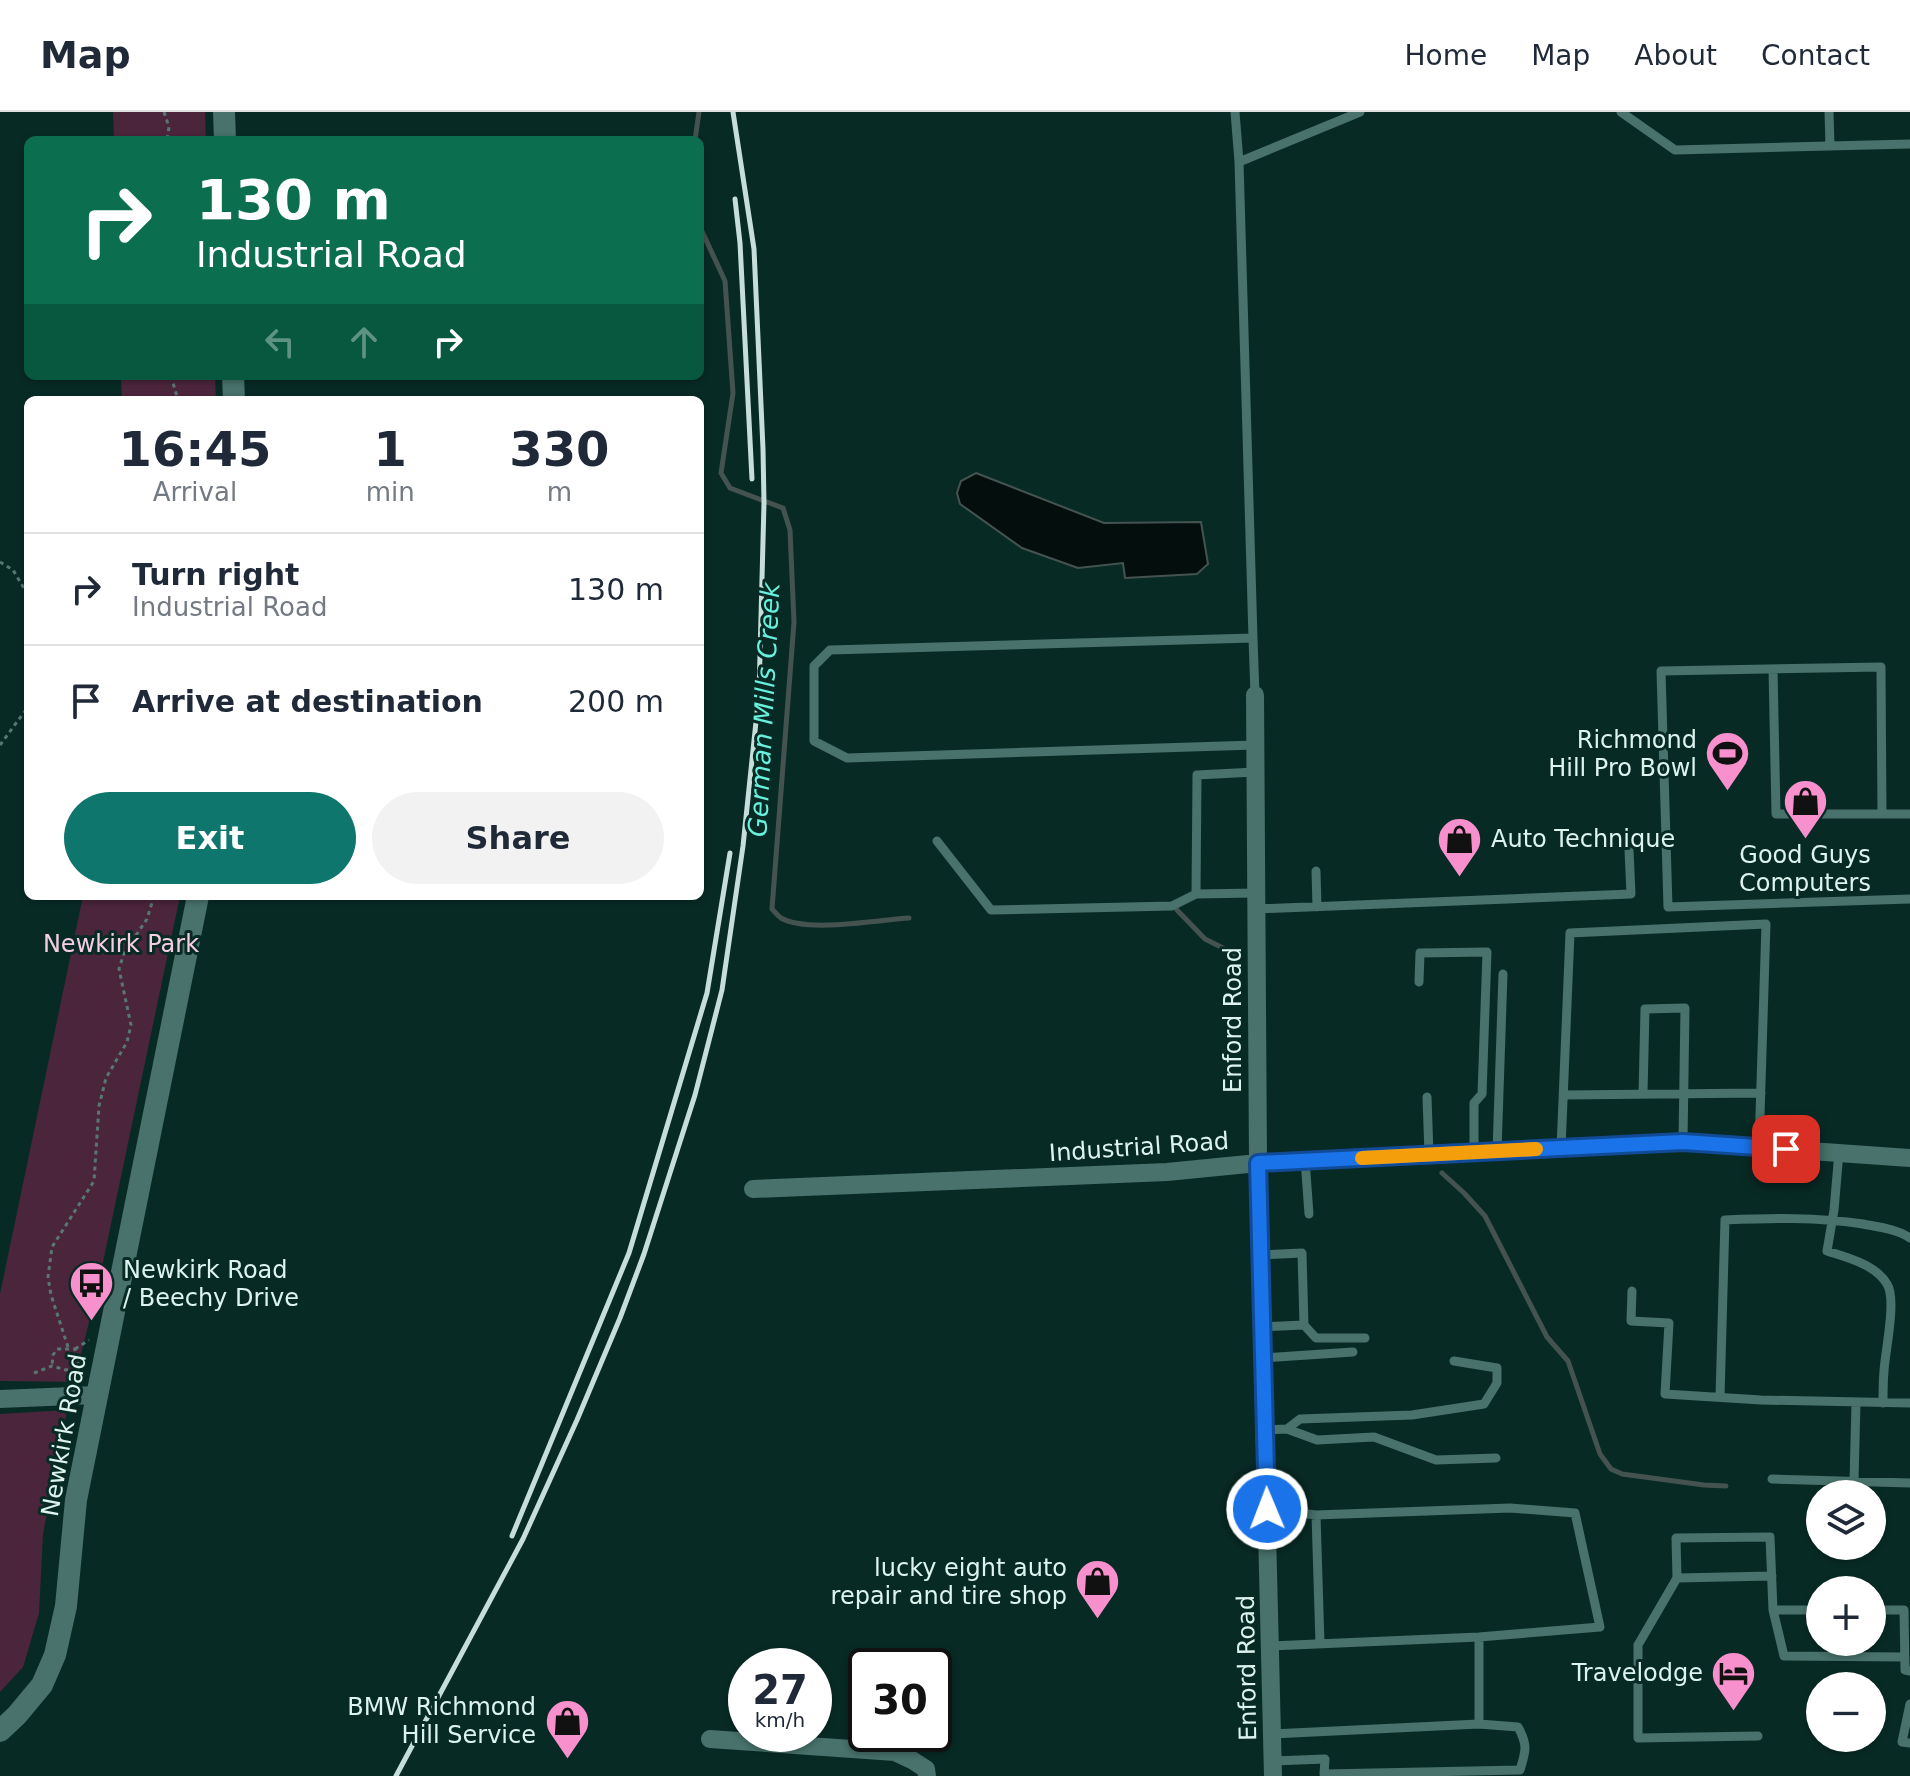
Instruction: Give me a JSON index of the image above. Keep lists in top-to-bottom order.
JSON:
{
  "streets": {
    "street": ["Enford Road", "Industrial Road", "Newkirk Road"]
  },
  "crossings": [
    ["Enford Road", "Industrial Road"]
  ],
  "water": ["German Mills Creek"],
  "parks": ["Newkirk Park"],
  "places": {
    "sports": ["Richmond Hill Pro Bowl"],
    "shop": [
      "Good Guys Computers",
      "Auto Technique",
      "lucky eight auto repair and tire shop",
      "BMW Richmond Hill Service"
    ],
    "bus stop": ["Newkirk Road / Beechy Drive"],
    "hotel": ["Travelodge"]
  },
  "page": {
    "header": "Map",
    "nav": [
      "Home",
      "Map",
      "About",
      "Contact"
    ],
    "turn": ["130 m", "Industrial Road"],
    "eta": [
      "16:45",
      "Arrival",
      "1",
      "min",
      "330",
      "m"
    ],
    "list": [
      {
        "name": "Turn right",
        "note": "Industrial Road",
        "value": "130 m"
      },
      {
        "name": "Arrive at destination",
        "value": "200 m"
      }
    ],
    "buttons": ["Exit", "Share"],
    "map_buttons": ["+", "−"],
    "speed": "27 km/h",
    "limit": "30"
  }
}
